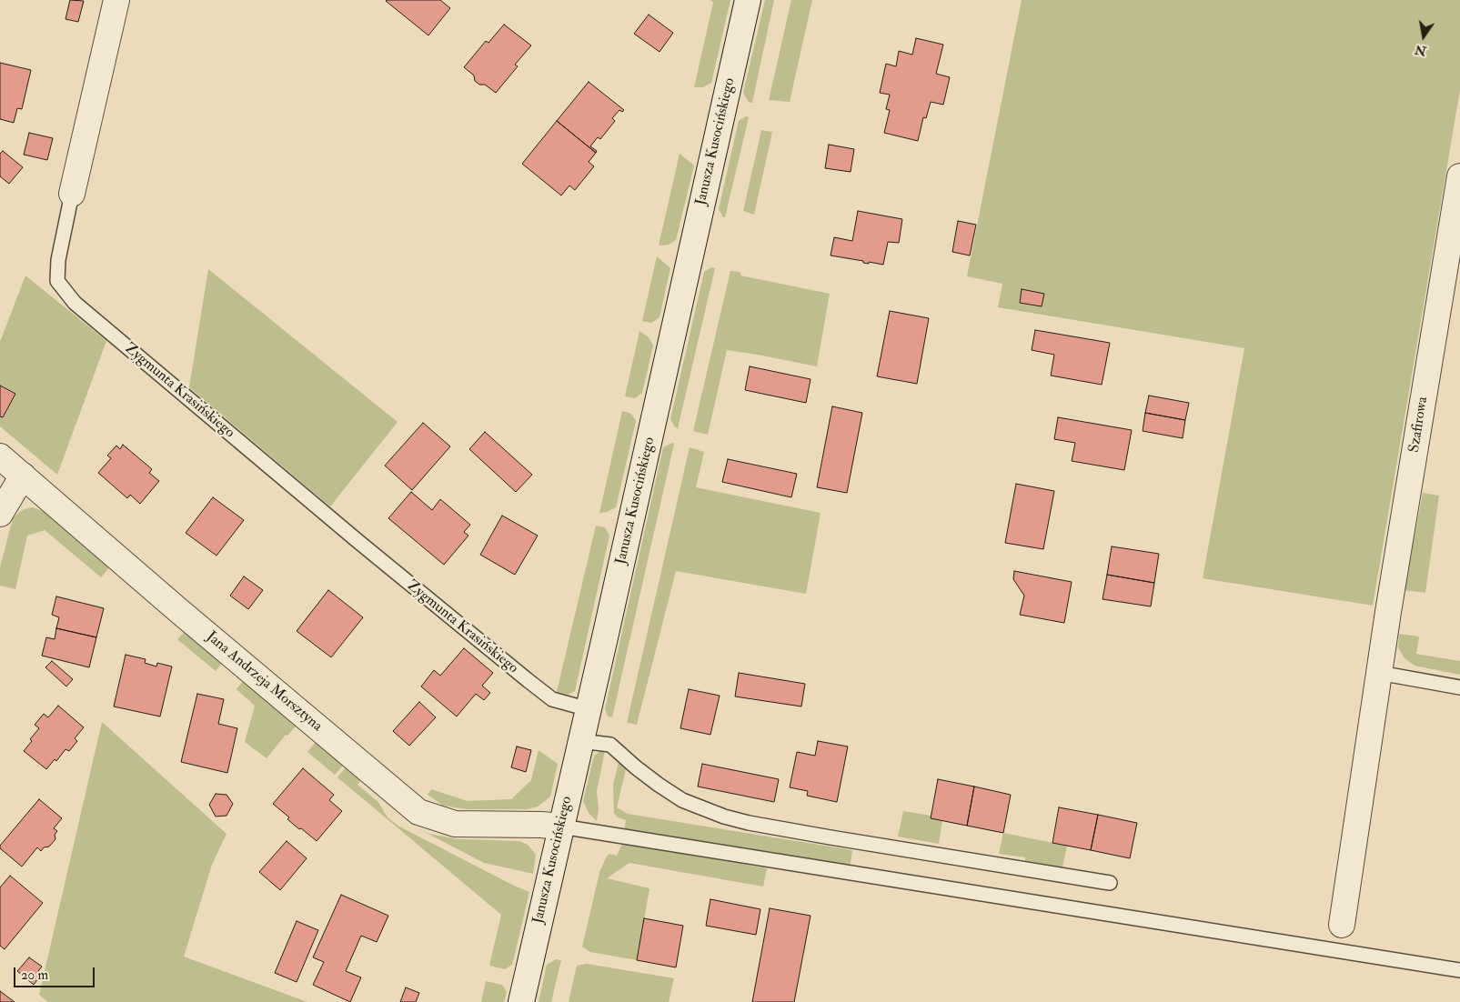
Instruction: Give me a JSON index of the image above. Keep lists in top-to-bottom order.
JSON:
{
  "streets": {
    "street": [
      "Janusza Kusocińskiego",
      "Zygmunta Krasińskiego",
      "Szafirowa",
      "Jana Andrzeja Morsztyna"
    ]
  },
  "crossings": [
    ["Janusza Kusocińskiego", "Zygmunta Krasińskiego"],
    ["Janusza Kusocińskiego", "Jana Andrzeja Morsztyna"]
  ],
  "scale_bar": "20 m",
  "north": "bottom"
}
